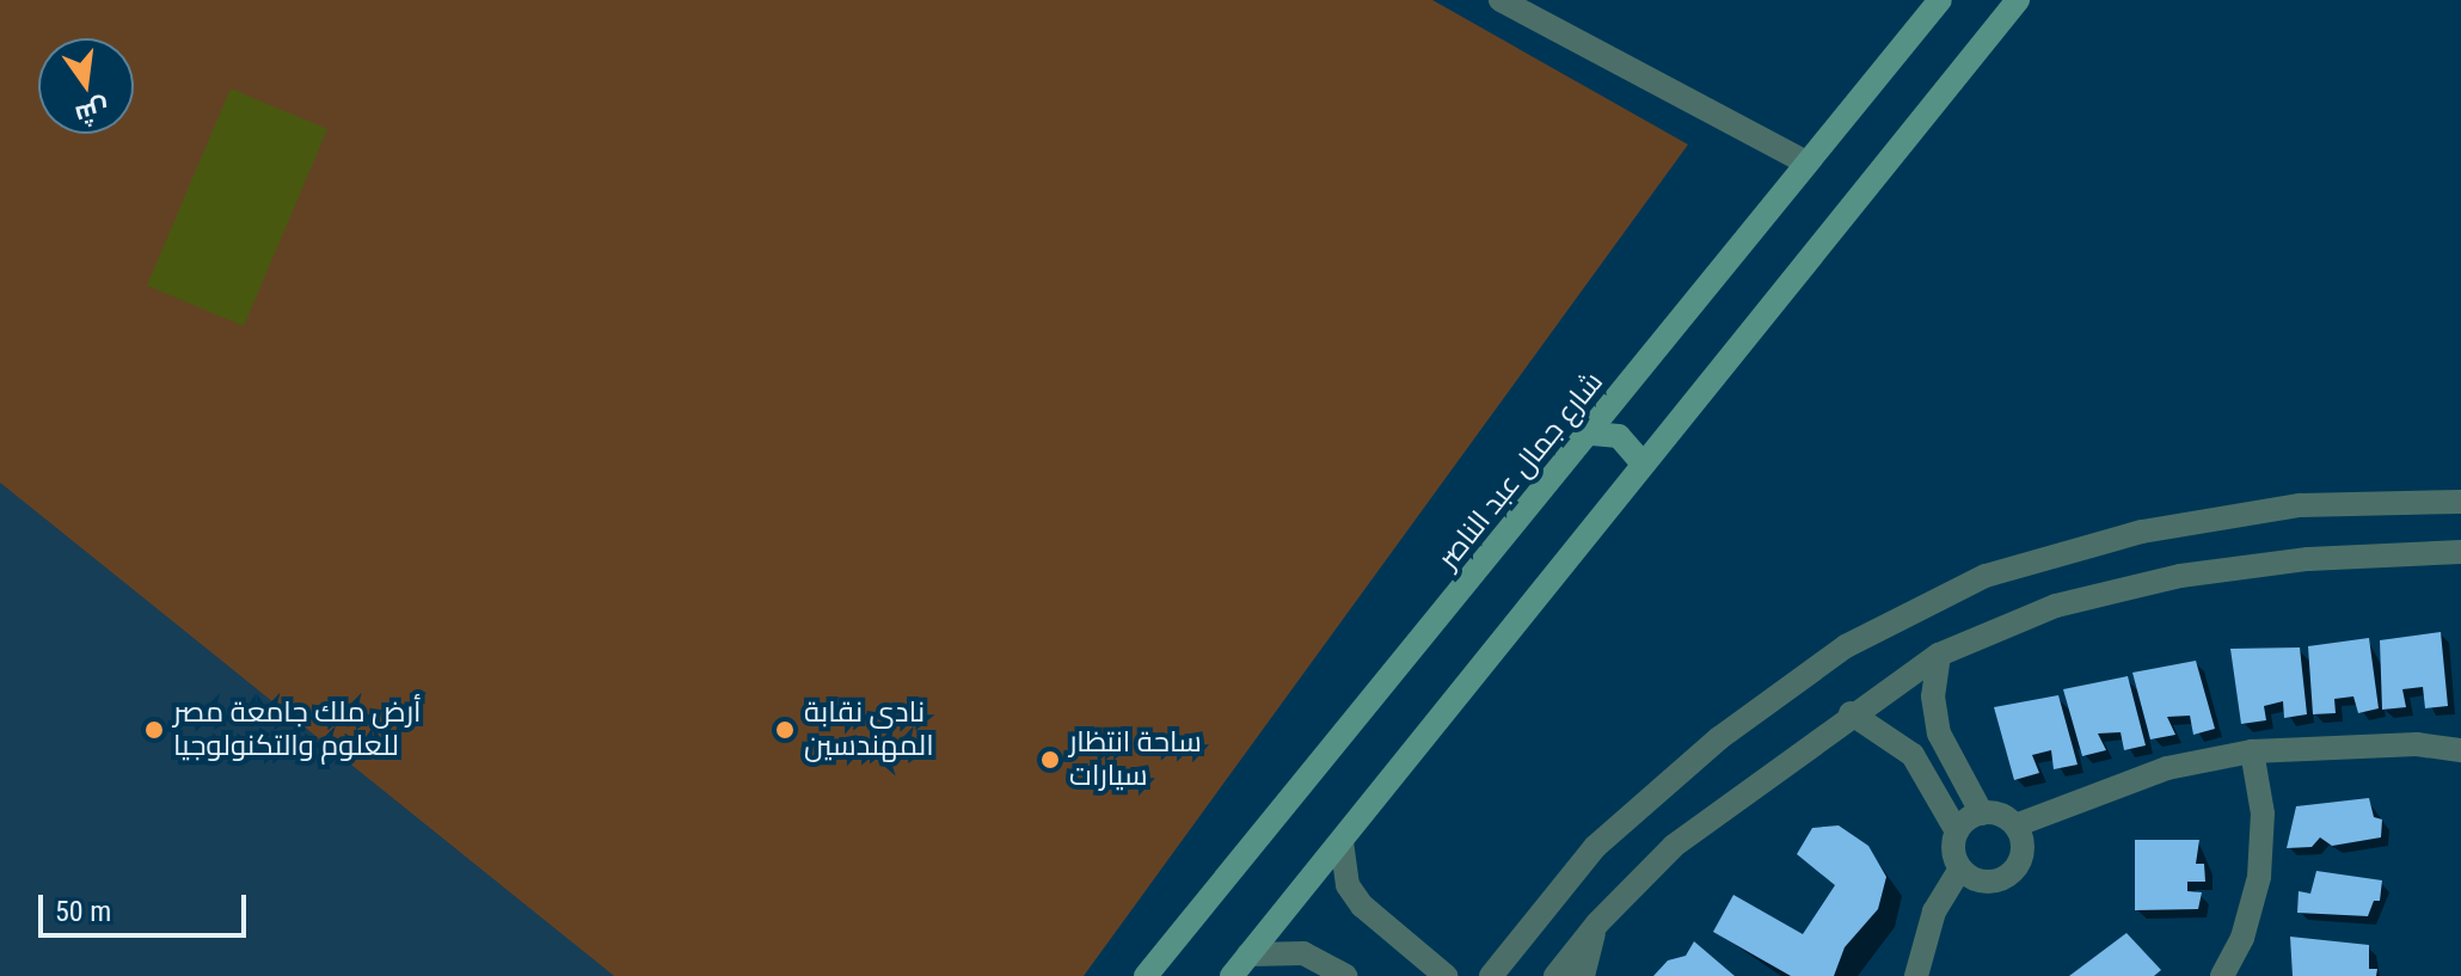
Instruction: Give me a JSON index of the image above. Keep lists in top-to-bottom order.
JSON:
{
  "streets": {
    "main road": ["شارع جمال عبد الناصر"]
  },
  "places": ["أرض ملك جامعة مصر للعلوم والتكنولوجيا", "نادى نقابة المهندسين", "ساحة انتظار سيارات"],
  "scale_bar": "50 m",
  "north": "bottom"
}
